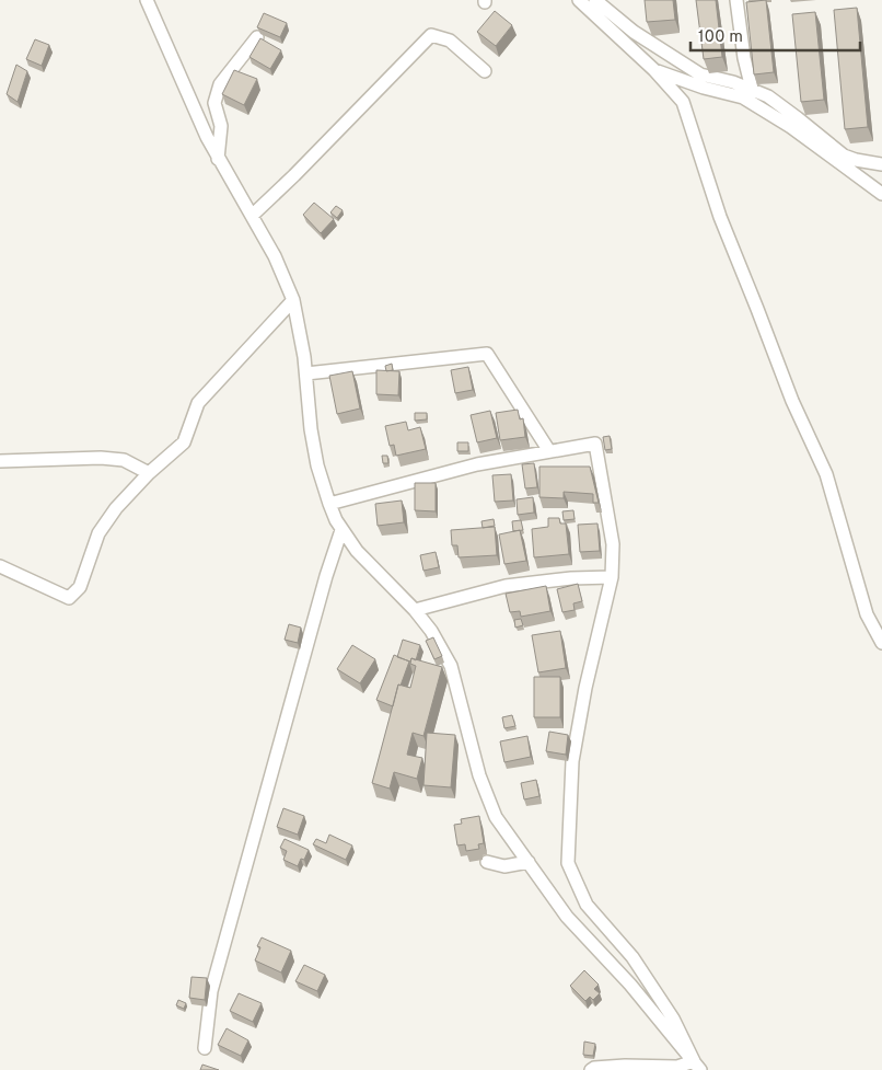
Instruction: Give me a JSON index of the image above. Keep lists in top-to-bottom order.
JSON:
{
  "scale_bar": "100 m"
}
